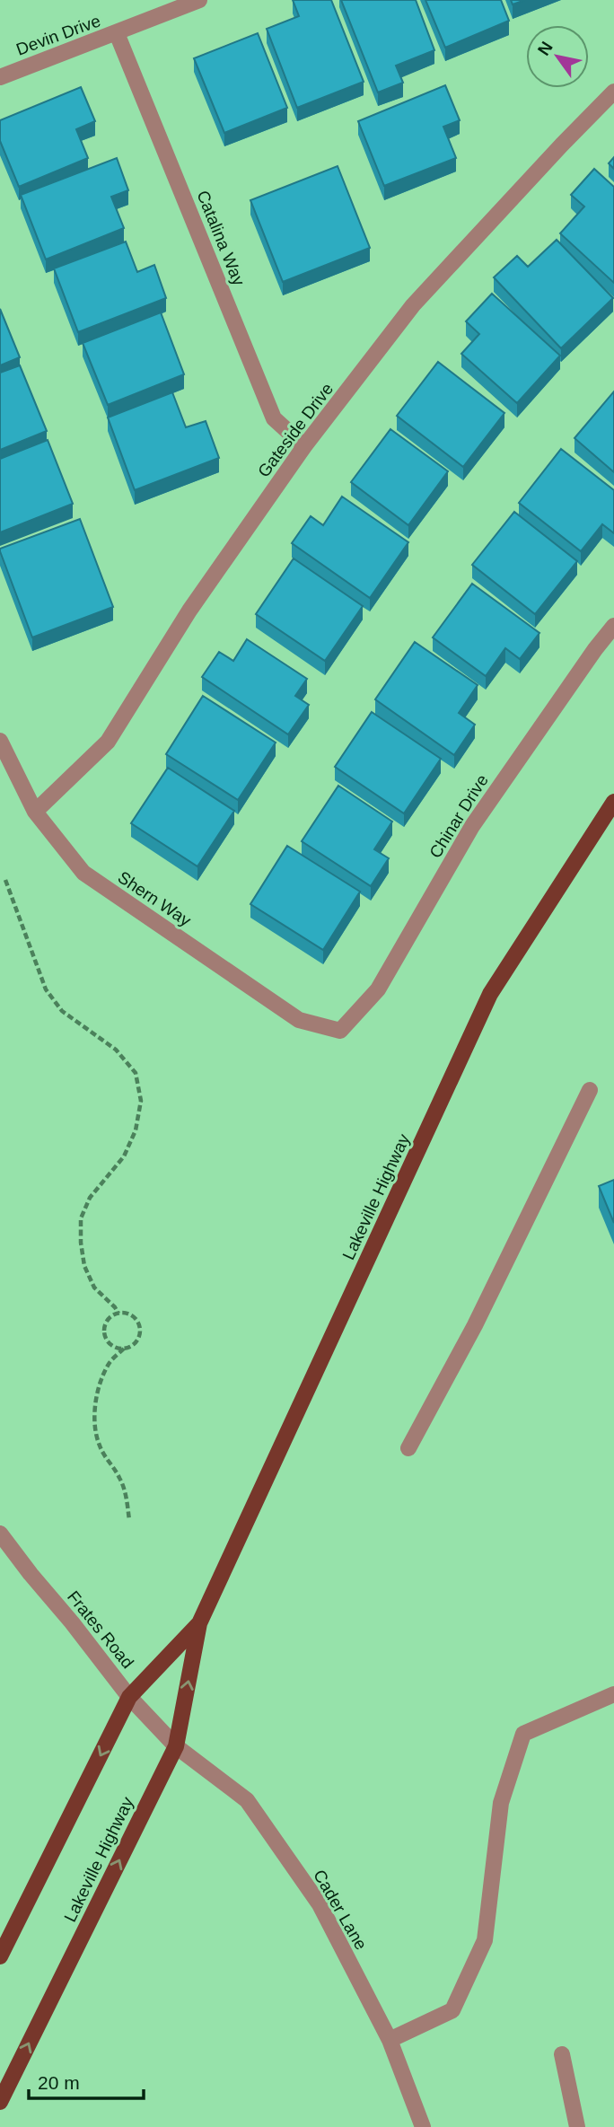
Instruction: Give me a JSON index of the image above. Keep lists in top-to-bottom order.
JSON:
{
  "streets": {
    "main road": ["Lakeville Highway"],
    "street": [
      "Devin Drive",
      "Catalina Way",
      "Gateside Drive",
      "Chinar Drive",
      "Shern Way",
      "Frates Road",
      "Cader Lane"
    ]
  },
  "crossings": [
    ["Devin Drive", "Catalina Way"],
    ["Catalina Way", "Gateside Drive"],
    ["Gateside Drive", "Shern Way"],
    ["Chinar Drive", "Shern Way"],
    ["Lakeville Highway", "Frates Road"],
    ["Lakeville Highway", "Cader Lane"],
    ["Frates Road", "Cader Lane"]
  ],
  "scale_bar": "20 m",
  "north": "top left"
}
